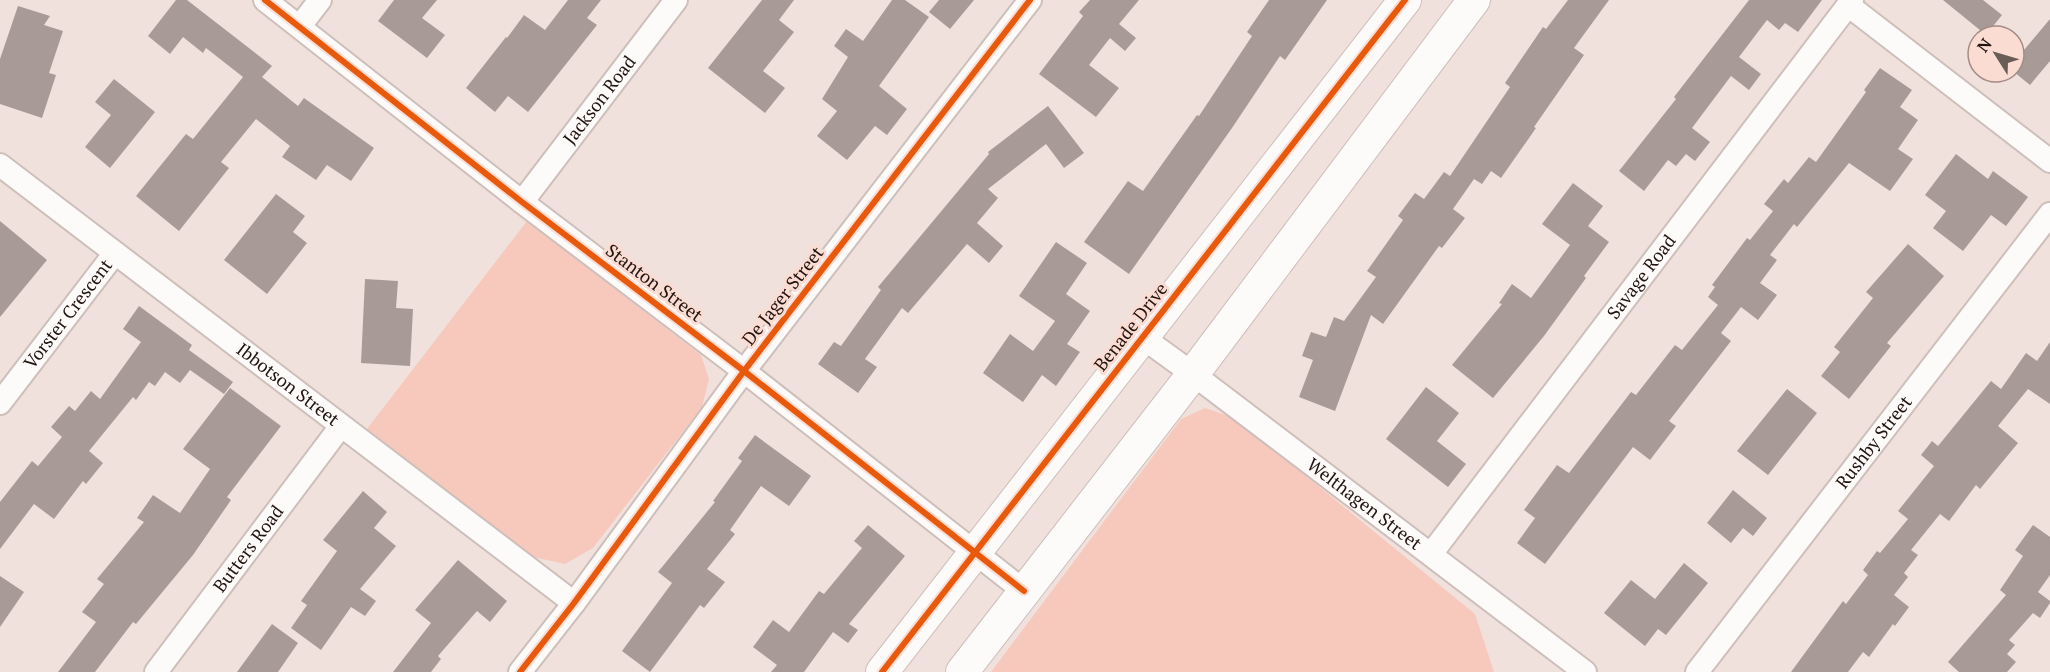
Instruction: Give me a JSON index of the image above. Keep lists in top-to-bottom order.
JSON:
{
  "streets": {
    "street": [
      "Jackson Road",
      "Savage Road",
      "Stanton Street",
      "De Jager Street",
      "Vorster Crescent",
      "Benade Drive",
      "Ibbotson Street",
      "Rushby Street",
      "Welthagen Street",
      "Butters Road"
    ]
  },
  "crossings": [
    ["Jackson Road", "Stanton Street"],
    ["Savage Road", "Welthagen Street"],
    ["Stanton Street", "De Jager Street"],
    ["Stanton Street", "Benade Drive"],
    ["De Jager Street", "Ibbotson Street"],
    ["Vorster Crescent", "Ibbotson Street"],
    ["Benade Drive", "Welthagen Street"],
    ["Ibbotson Street", "Butters Road"]
  ],
  "north": "top left"
}
